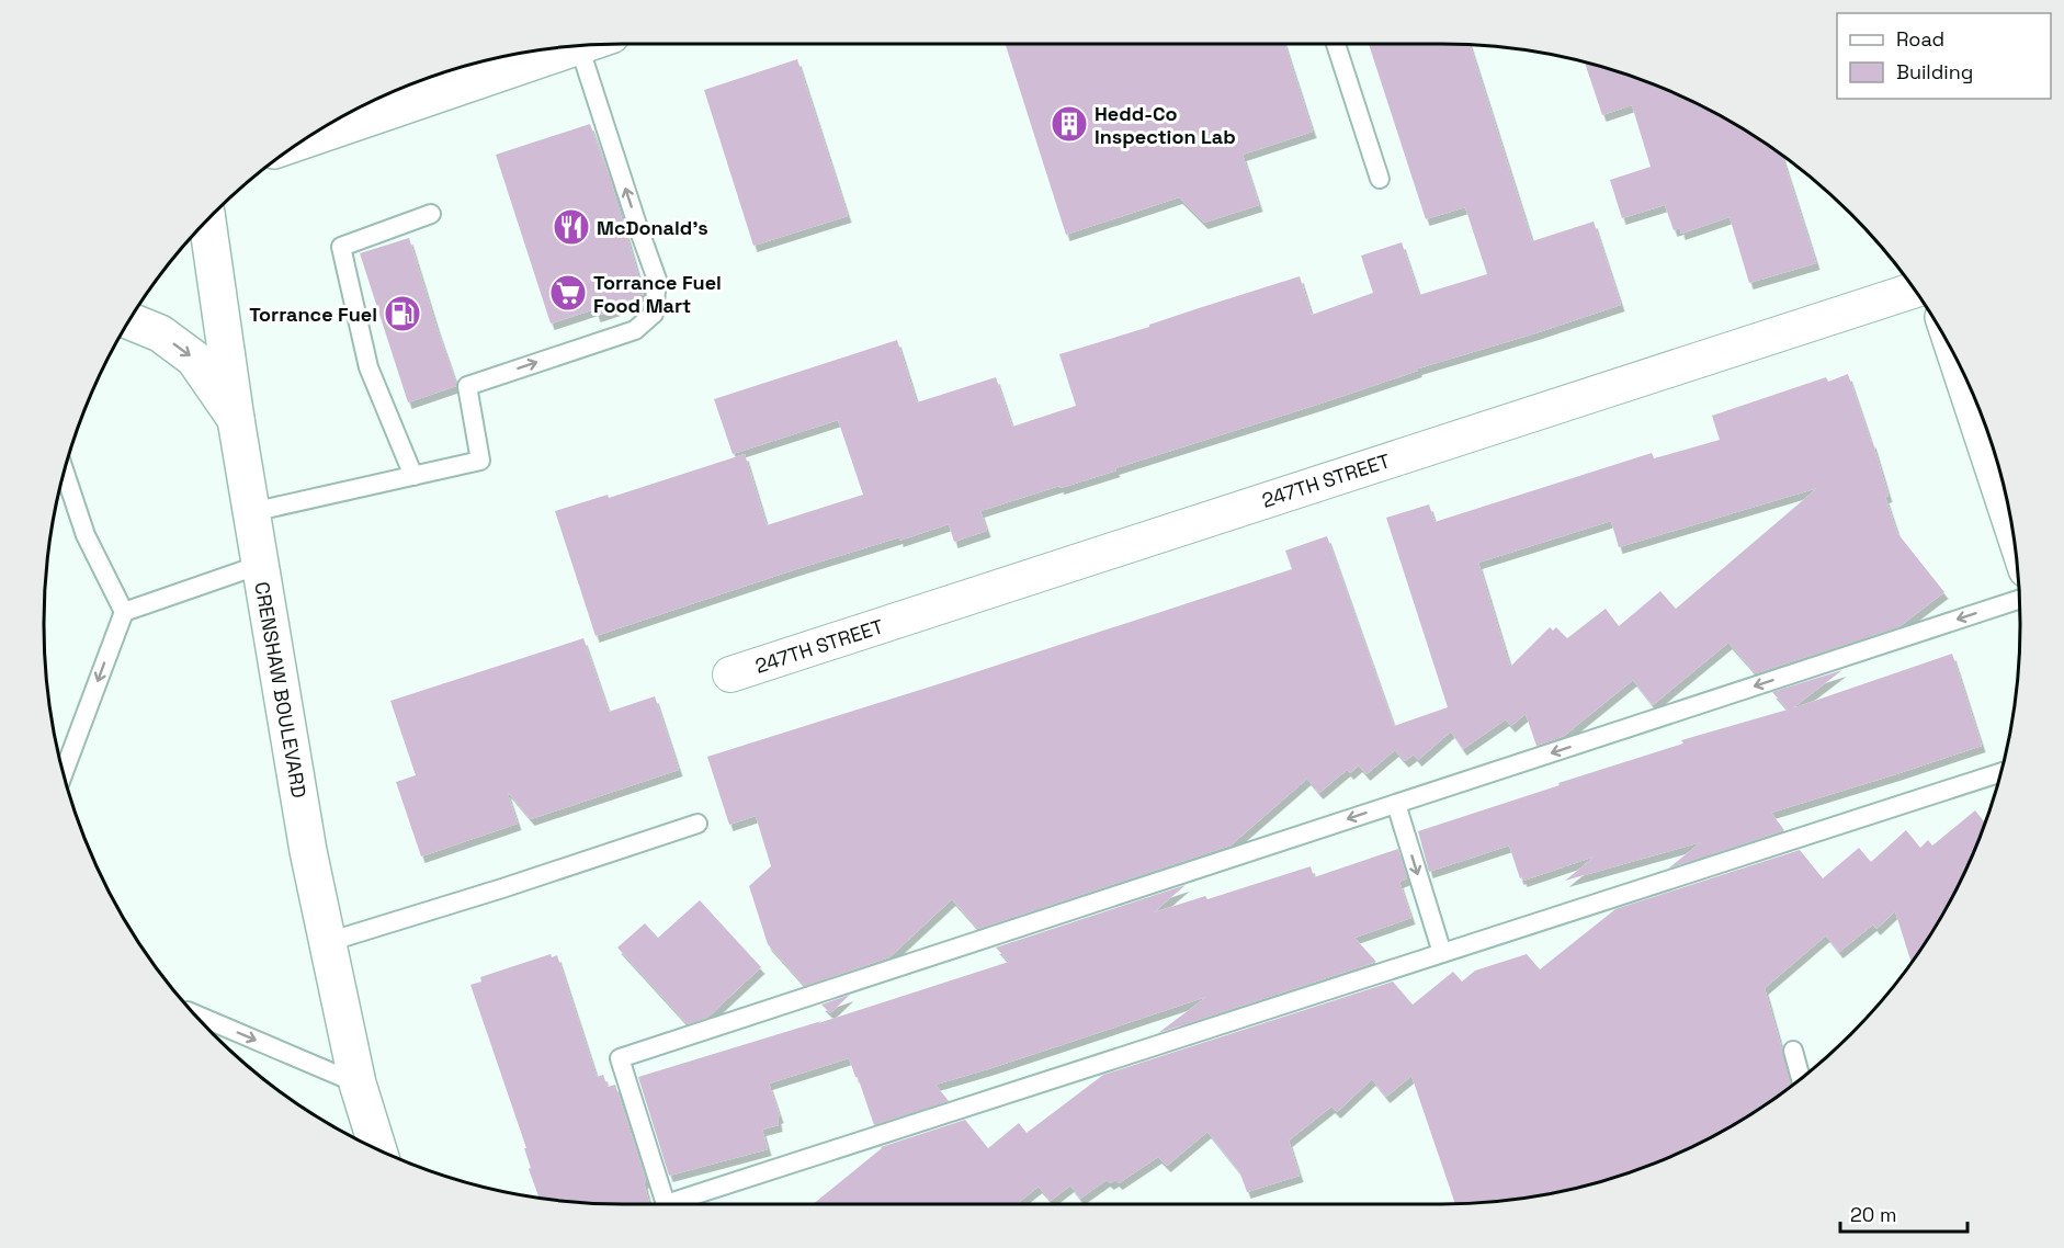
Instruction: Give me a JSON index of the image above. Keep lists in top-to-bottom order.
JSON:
{
  "streets": {
    "main road": ["CRENSHAW BOULEVARD"],
    "street": ["247TH STREET"]
  },
  "places": {
    "building": ["Hedd-Co Inspection Lab"],
    "restaurant": ["McDonald's"],
    "supermarket": ["Torrance Fuel Food Mart"],
    "fuel station": ["Torrance Fuel"]
  },
  "legend": ["Road", "Building"],
  "scale_bar": "20 m"
}
